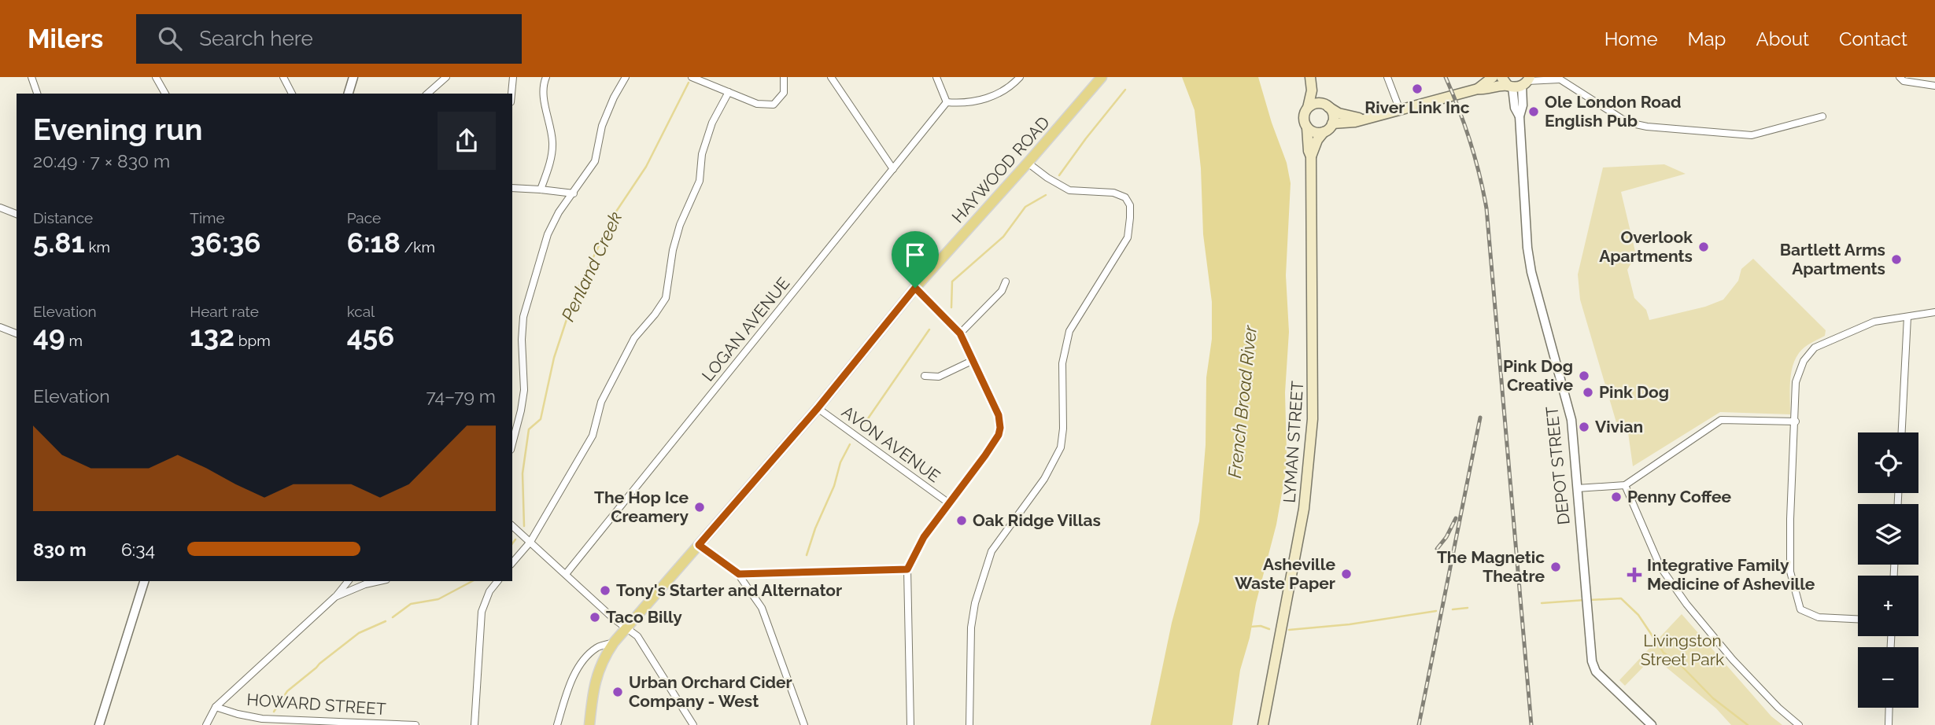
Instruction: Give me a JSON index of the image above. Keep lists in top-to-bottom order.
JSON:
{
  "streets": {
    "main road": ["HAYWOOD ROAD", "LYMAN STREET"],
    "street": [
      "LOGAN AVENUE",
      "AVON AVENUE",
      "DEPOT STREET",
      "HOWARD STREET"
    ]
  },
  "crossings": [
    ["HAYWOOD ROAD", "AVON AVENUE"]
  ],
  "water": ["Penland Creek", "French Broad River"],
  "parks": ["Livingston Street Park"],
  "places": {
    "other": [
      "River Link Inc",
      "Ole London Road English Pub",
      "Overlook Apartments",
      "Bartlett Arms Apartments",
      "Pink Dog Creative",
      "Pink Dog",
      "Vivian",
      "Penny Coffee",
      "The Hop Ice Creamery",
      "Oak Ridge Villas",
      "The Magnetic Theatre",
      "Asheville Waste Paper",
      "Tony's Starter and Alternator",
      "Taco Billy",
      "Urban Orchard Cider Company - West"
    ],
    "health": ["Integrative Family Medicine of Asheville"]
  },
  "page": {
    "header": "Milers",
    "search": "Search here",
    "nav": [
      "Home",
      "Map",
      "About",
      "Contact"
    ],
    "heading": ["Evening run", "20:49 · 7 × 830 m"],
    "stats": [
      ["Distance", "5.81 km"],
      ["Time", "36:36"],
      ["Pace", "6:18 /km"],
      ["Elevation", "49 m"],
      ["Heart rate", "132 bpm"],
      ["kcal", "456"]
    ],
    "chart": ["Elevation", "74–79 m"],
    "map_buttons": ["+", "−"],
    "list": [
      {
        "name": "830 m",
        "note": "6:34"
      }
    ]
  }
}
